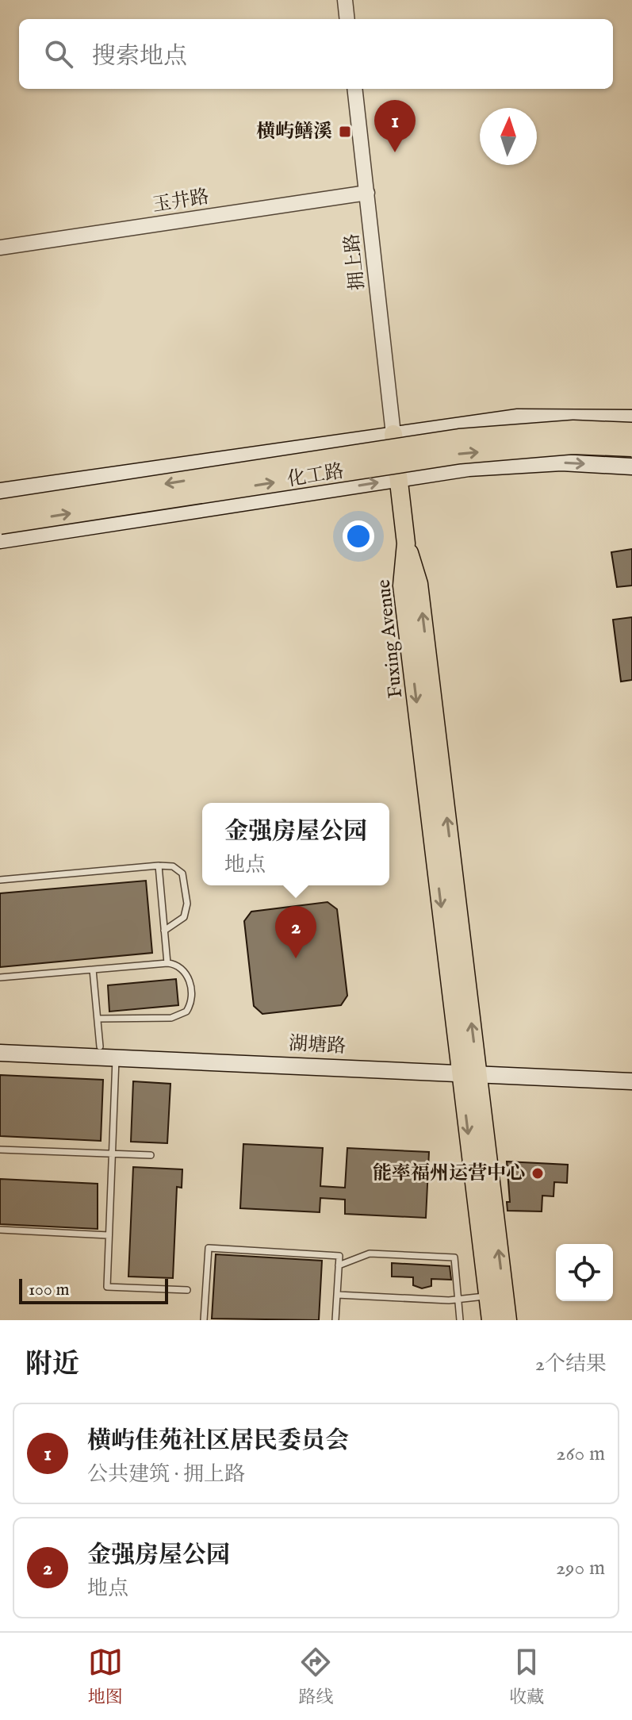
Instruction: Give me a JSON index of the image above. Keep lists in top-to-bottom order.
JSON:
{
  "streets": {
    "highway": ["化工路"],
    "main road": ["Fuxing Avenue", "湖塘路"],
    "street": ["玉井路", "拥上路"]
  },
  "crossings": [
    ["玉井路", "拥上路"],
    ["拥上路", "Fuxing Avenue"],
    ["Fuxing Avenue", "湖塘路"]
  ],
  "places": {
    "transit": ["横屿鳝溪"],
    "other": ["能率福州运营中心"]
  },
  "scale_bar": "100 m",
  "north": "top",
  "page": {
    "search": "搜索地点",
    "pins": ["1", "2"],
    "popup": ["金强房屋公园", "地点"],
    "scale": "100 m",
    "heading": ["附近", "2个结果"],
    "list": [
      {
        "mark": "1",
        "name": "横屿佳苑社区居民委员会",
        "note": "公共建筑 · 拥上路",
        "value": "260 m"
      },
      {
        "mark": "2",
        "name": "金强房屋公园",
        "note": "地点",
        "value": "290 m"
      }
    ],
    "nav": ["地图", "路线", "收藏"]
  }
}
